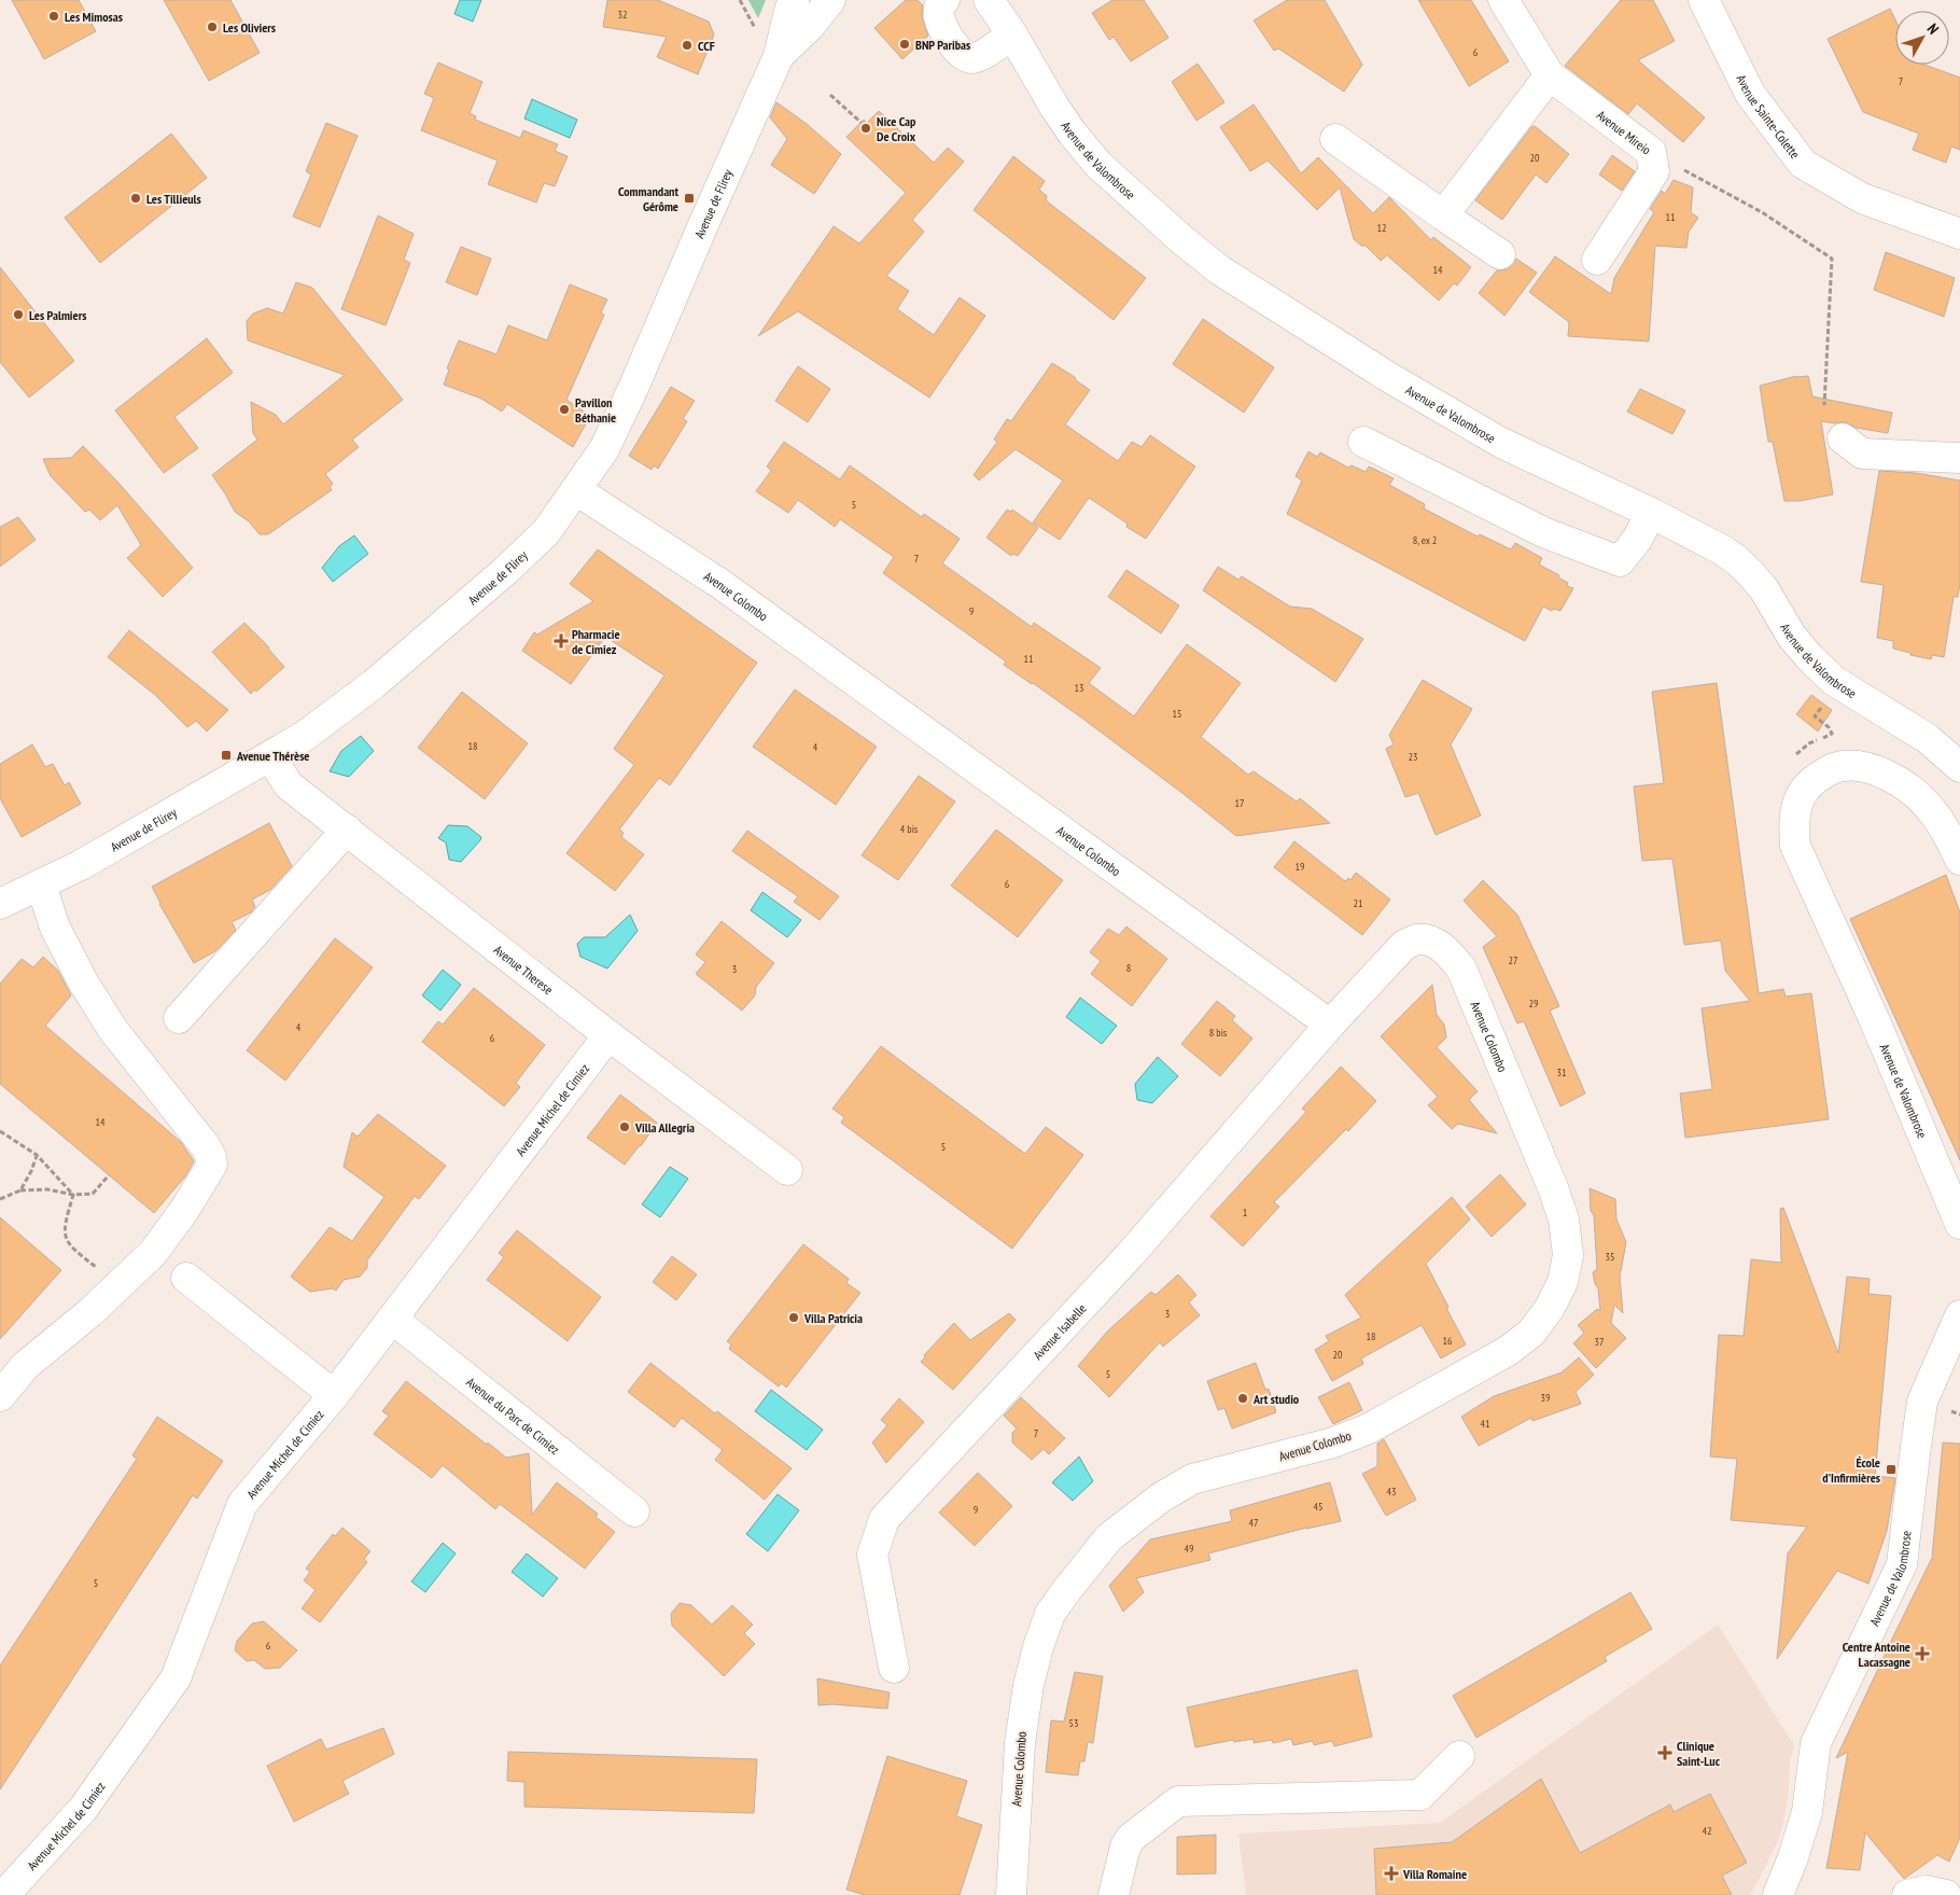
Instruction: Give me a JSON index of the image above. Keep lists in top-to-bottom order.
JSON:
{
  "streets": {
    "street": [
      "Avenue Sainte-Colette",
      "Avenue Mireio",
      "Avenue de Valombrose",
      "Avenue de Flirey",
      "Avenue Colombo",
      "Avenue Therese",
      "Avenue Michel de Cimiez",
      "Avenue Isabelle",
      "Avenue du Parc de Cimiez"
    ]
  },
  "crossings": [
    ["Avenue de Flirey", "Avenue Colombo"],
    ["Avenue de Flirey", "Avenue Therese"],
    ["Avenue Colombo", "Avenue Isabelle"],
    ["Avenue Therese", "Avenue Michel de Cimiez"],
    ["Avenue Michel de Cimiez", "Avenue du Parc de Cimiez"]
  ],
  "places": {
    "other": [
      "Les Mimosas",
      "Les Oliviers",
      "BNP Paribas",
      "CCF",
      "Nice Cap De Croix",
      "Les Tillieuls",
      "Les Palmiers",
      "Pavillon Béthanie",
      "Villa Allegria",
      "Villa Patricia",
      "Art studio"
    ],
    "transit": ["Commandant Gérôme", "Avenue Thérèse", "École d'Infirmières"],
    "health": [
      "Pharmacie de Cimiez",
      "Centre Antoine Lacassagne",
      "Clinique Saint-Luc",
      "Villa Romaine"
    ]
  },
  "house_numbers": [
    "32",
    "6",
    "7",
    "20",
    "11",
    "12",
    "14",
    "5",
    "8, ex 2",
    "7",
    "9",
    "11",
    "13",
    "15",
    "18",
    "4",
    "23",
    "17",
    "4 bis",
    "19",
    "6",
    "21",
    "27",
    "8",
    "3",
    "29",
    "4",
    "8 bis",
    "6",
    "31",
    "14",
    "5",
    "1",
    "35",
    "3",
    "18",
    "16",
    "37",
    "20",
    "5",
    "39",
    "41",
    "7",
    "43",
    "45",
    "9",
    "47",
    "49",
    "5",
    "6",
    "53",
    "42"
  ],
  "north": "top right"
}
